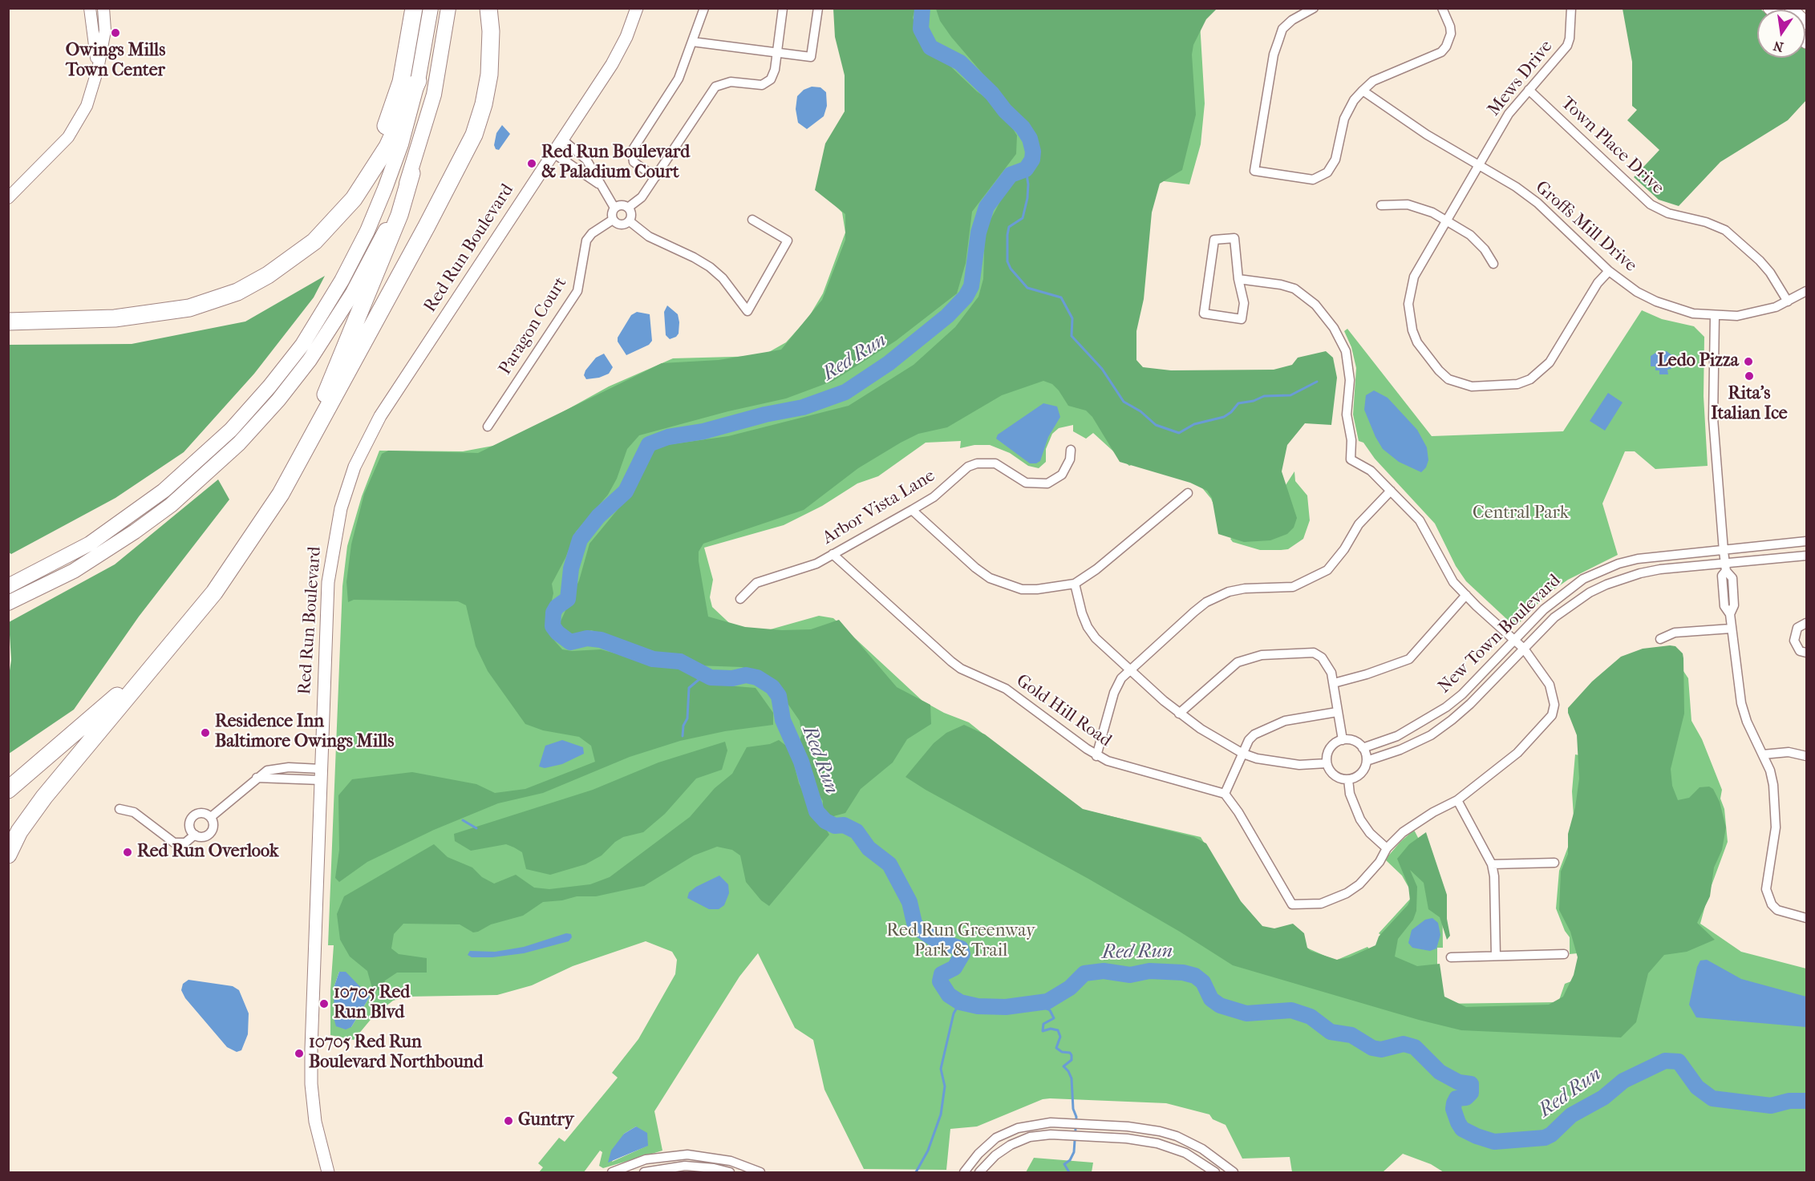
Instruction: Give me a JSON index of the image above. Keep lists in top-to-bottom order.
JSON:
{
  "streets": {
    "main road": ["Red Run Boulevard"],
    "street": [
      "Mews Drive",
      "Town Place Drive",
      "Groffs Mill Drive",
      "Paragon Court",
      "Arbor Vista Lane",
      "New Town Boulevard",
      "Gold Hill Road"
    ]
  },
  "crossings": [
    ["Mews Drive", "Town Place Drive"],
    ["Mews Drive", "Groffs Mill Drive"],
    ["Town Place Drive", "Groffs Mill Drive"],
    ["Arbor Vista Lane", "Gold Hill Road"]
  ],
  "water": ["Red Run"],
  "parks": ["Central Park", "Red Run Greenway Park & Trail"],
  "places": [
    "Owings Mills Town Center",
    "Red Run Boulevard & Paladium Court",
    "Ledo Pizza",
    "Rita's Italian Ice",
    "Residence Inn Baltimore Owings Mills",
    "Red Run Overlook",
    "10705 Red Run Blvd",
    "10705 Red Run Boulevard Northbound",
    "Guntry"
  ],
  "north": "bottom"
}
